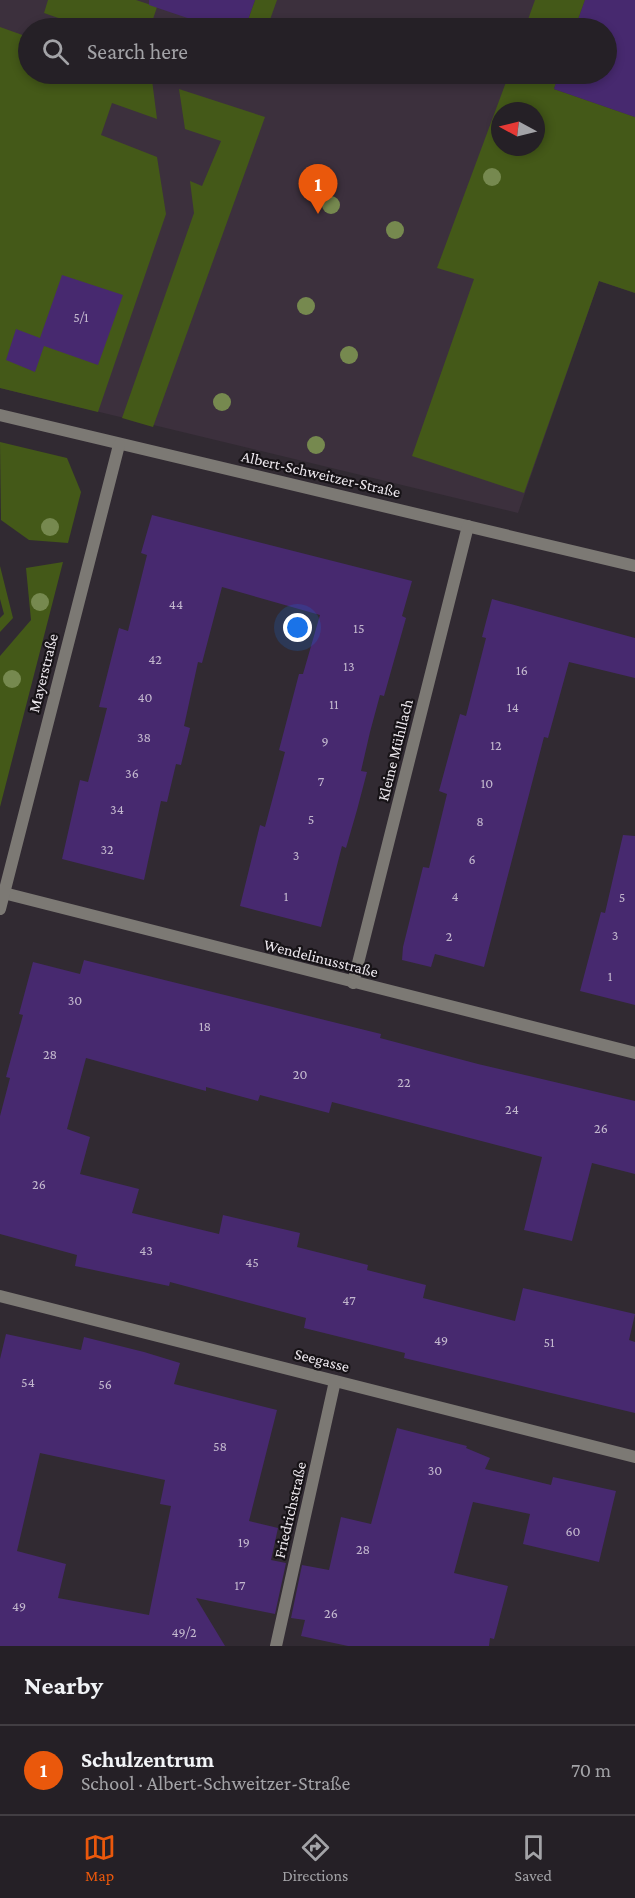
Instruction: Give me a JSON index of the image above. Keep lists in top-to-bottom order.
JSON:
{
  "streets": {
    "street": [
      "Albert-Schweitzer-Straße",
      "Mayerstraße",
      "Kleine Mühllach",
      "Wendelinusstraße",
      "Seegasse",
      "Friedrichstraße"
    ]
  },
  "crossings": [
    ["Albert-Schweitzer-Straße", "Mayerstraße"],
    ["Albert-Schweitzer-Straße", "Kleine Mühllach"],
    ["Mayerstraße", "Wendelinusstraße"],
    ["Kleine Mühllach", "Wendelinusstraße"],
    ["Seegasse", "Friedrichstraße"]
  ],
  "house_numbers": [
    "5/1",
    "44",
    "15",
    "42",
    "13",
    "16",
    "40",
    "11",
    "14",
    "38",
    "9",
    "12",
    "36",
    "7",
    "10",
    "34",
    "5",
    "8",
    "32",
    "3",
    "6",
    "1",
    "4",
    "5",
    "3",
    "2",
    "1",
    "30",
    "18",
    "28",
    "20",
    "22",
    "24",
    "26",
    "26",
    "43",
    "45",
    "47",
    "49",
    "51",
    "54",
    "56",
    "58",
    "30",
    "60",
    "19",
    "28",
    "17",
    "49",
    "26",
    "49/2"
  ],
  "north": "left",
  "page": {
    "search": "Search here",
    "pins": "1",
    "heading": "Nearby",
    "list": [
      {
        "mark": "1",
        "name": "Schulzentrum",
        "note": "School · Albert-Schweitzer-Straße",
        "value": "70 m"
      }
    ],
    "nav": ["Map", "Directions", "Saved"]
  }
}
